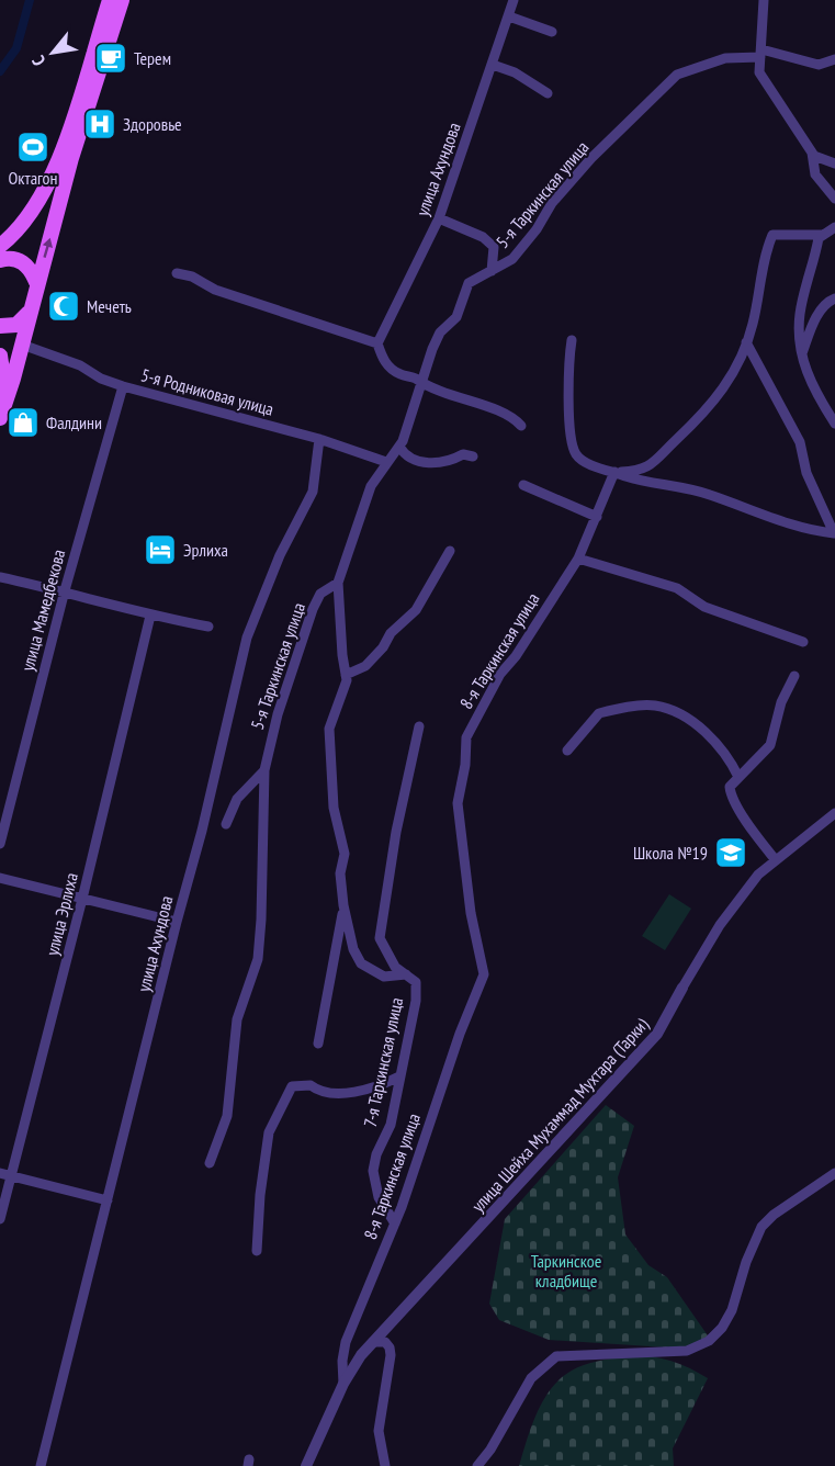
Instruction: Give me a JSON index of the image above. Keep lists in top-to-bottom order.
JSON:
{
  "streets": {
    "street": [
      "улица Ахундова",
      "5-я Таркинская улица",
      "5-я Родниковая улица",
      "улица Мамедбекова",
      "8-я Таркинская улица",
      "улица Эрлиха",
      "7-я Таркинская улица",
      "улица Шейха Мухаммад Мухтара (Тарки)"
    ]
  },
  "crossings": [
    ["улица Ахундова", "5-я Родниковая улица"],
    ["5-я Таркинская улица", "5-я Родниковая улица"],
    ["5-я Таркинская улица", "7-я Таркинская улица"],
    ["5-я Родниковая улица", "улица Мамедбекова"],
    ["8-я Таркинская улица", "7-я Таркинская улица"],
    ["8-я Таркинская улица", "улица Шейха Мухаммад Мухтара (Тарки)"]
  ],
  "parks": ["Таркинское кладбище"],
  "places": {
    "cafe": ["Терем"],
    "hospital": ["Здоровье"],
    "sports": ["Октагон"],
    "mosque": ["Мечеть"],
    "shop": ["Фалдини"],
    "hotel": ["Эрлиха"],
    "school or university": ["Школа №19"]
  },
  "north": "bottom left"
}
